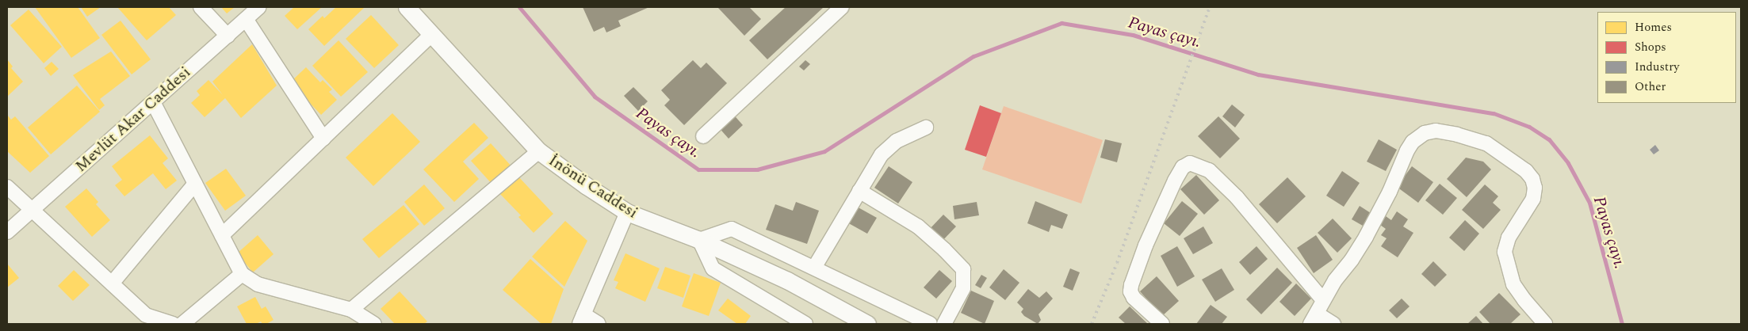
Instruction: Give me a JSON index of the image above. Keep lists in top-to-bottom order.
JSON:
{
  "streets": {
    "main road": ["İnönü Caddesi"],
    "street": ["Mevlüt Akar Caddesi"]
  },
  "water": ["Payas çayı."],
  "legend": [
    "Homes",
    "Shops",
    "Industry",
    "Other"
  ]
}
